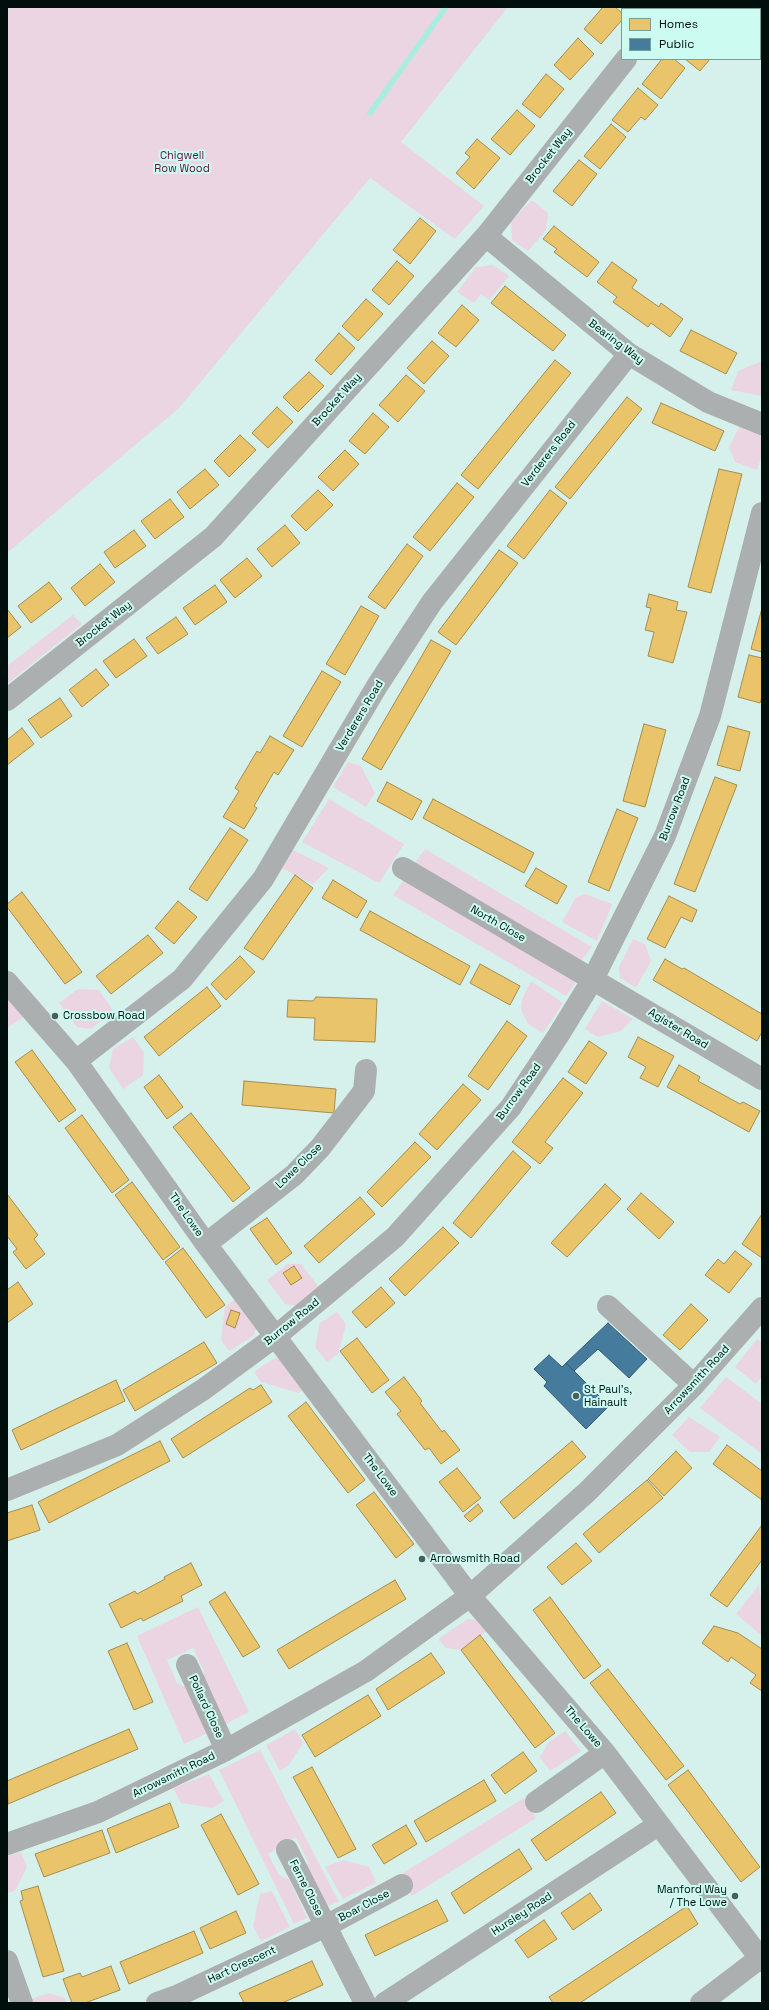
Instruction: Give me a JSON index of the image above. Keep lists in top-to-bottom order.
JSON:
{
  "streets": {
    "street": [
      "Brocket Way",
      "Bearing Way",
      "Verderers Road",
      "Burrow Road",
      "North Close",
      "Agister Road",
      "Lowe Close",
      "The Lowe",
      "Arrowsmith Road",
      "Pollard Close",
      "Ferne Close",
      "Boar Close",
      "Hursley Road",
      "Hart Crescent"
    ]
  },
  "crossings": [
    ["Brocket Way", "Bearing Way"],
    ["Bearing Way", "Verderers Road"],
    ["Verderers Road", "The Lowe"],
    ["Burrow Road", "North Close"],
    ["Burrow Road", "Agister Road"],
    ["Burrow Road", "The Lowe"],
    ["North Close", "Agister Road"],
    ["Lowe Close", "The Lowe"],
    ["The Lowe", "Arrowsmith Road"],
    ["The Lowe", "Hursley Road"],
    ["Arrowsmith Road", "Pollard Close"],
    ["Ferne Close", "Boar Close"],
    ["Ferne Close", "Hart Crescent"],
    ["Boar Close", "Hart Crescent"]
  ],
  "parks": ["Chigwell Row Wood"],
  "places": [
    "Crossbow Road",
    "St Paul's, Hainault",
    "Arrowsmith Road",
    "Manford Way / The Lowe"
  ],
  "legend": ["Homes", "Public"]
}
